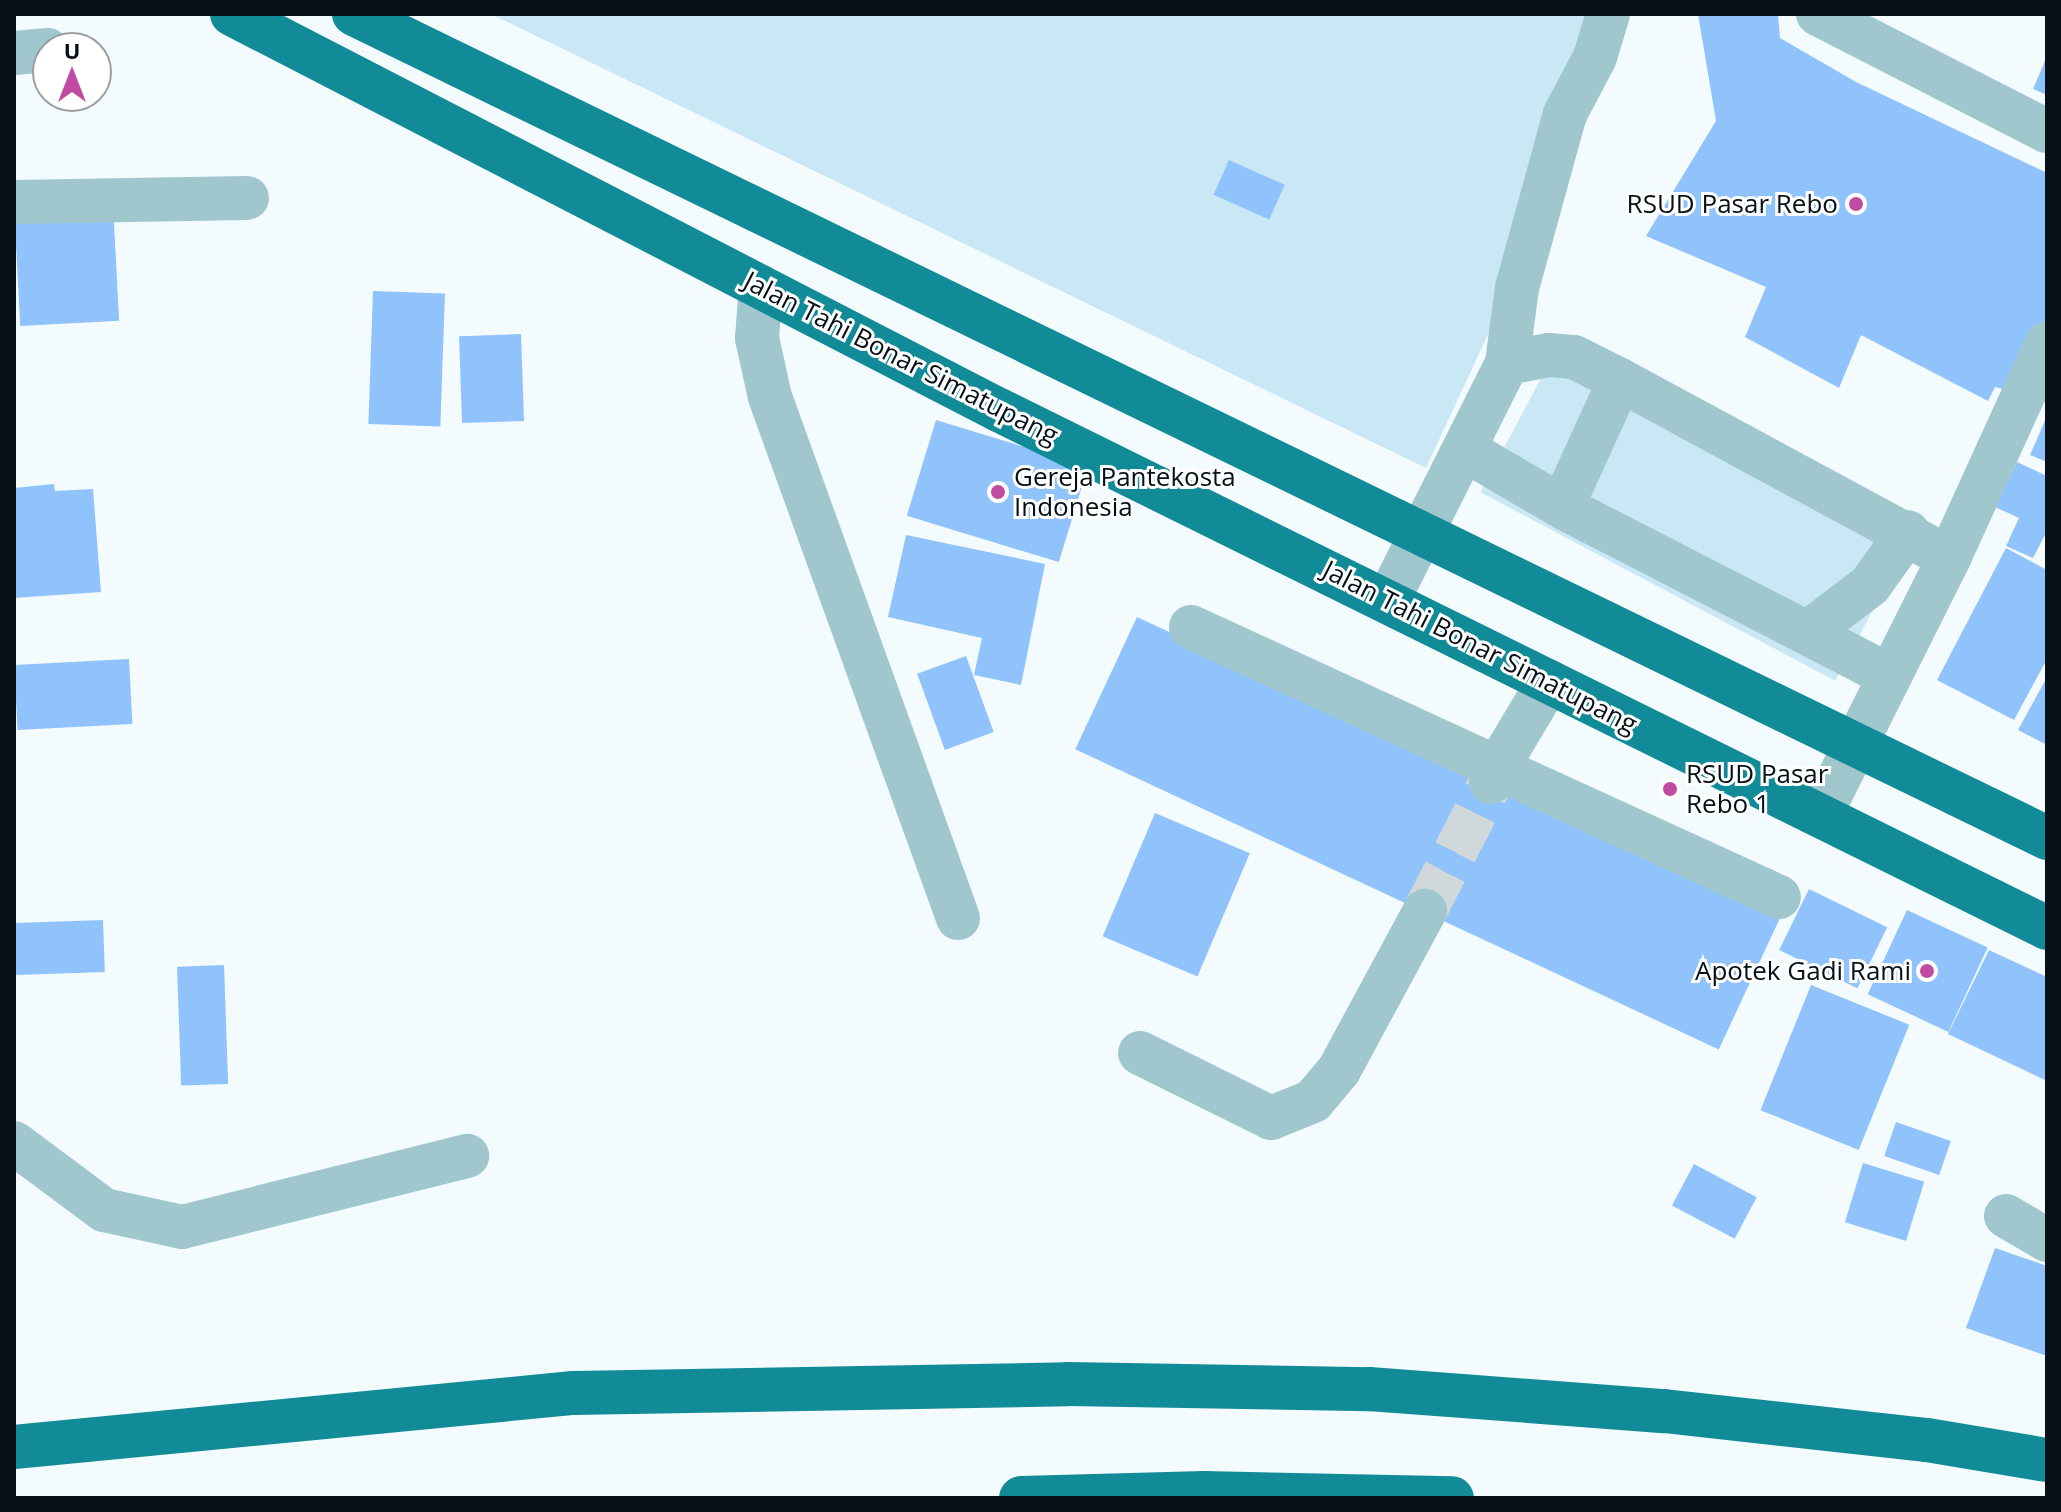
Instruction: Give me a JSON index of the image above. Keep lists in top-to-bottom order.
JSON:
{
  "streets": {
    "highway": ["Jalan Tahi Bonar Simatupang"]
  },
  "places": [
    "RSUD Pasar Rebo",
    "Gereja Pantekosta Indonesia",
    "RSUD Pasar Rebo 1",
    "Apotek Gadi Rami"
  ],
  "north": "top"
}
